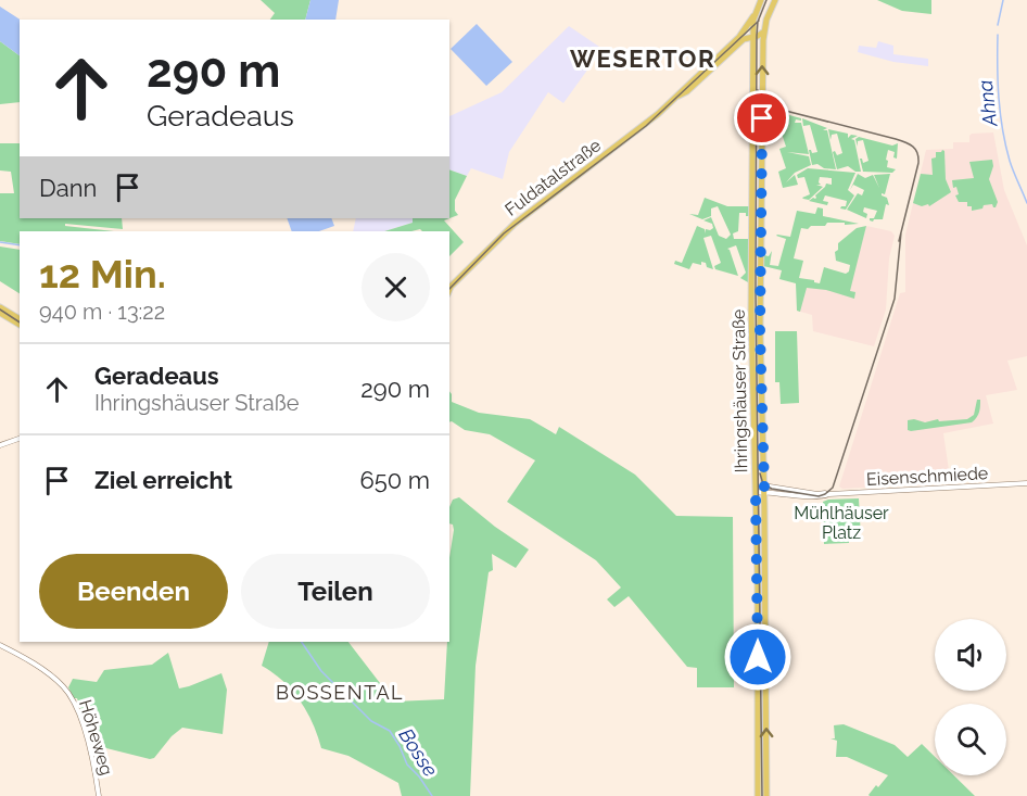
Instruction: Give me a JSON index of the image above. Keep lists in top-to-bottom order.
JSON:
{
  "streets": {
    "main road": ["Fuldatalstraße", "Ihringshäuser Straße"],
    "street": ["Eisenschmiede", "Höheweg"]
  },
  "crossings": [
    ["Fuldatalstraße", "Ihringshäuser Straße"],
    ["Ihringshäuser Straße", "Eisenschmiede"]
  ],
  "districts": ["WESERTOR", "BOSSENTAL"],
  "water": ["Ahna", "Bosse"],
  "parks": ["Mühlhäuser Platz"],
  "page": {
    "turn": ["290 m", "Geradeaus"],
    "then": "Dann",
    "heading": ["12 Min.", "940 m · 13:22"],
    "list": [
      {
        "name": "Geradeaus",
        "note": "Ihringshäuser Straße",
        "value": "290 m"
      },
      {
        "name": "Ziel erreicht",
        "value": "650 m"
      }
    ],
    "buttons": ["Beenden", "Teilen"]
  }
}
